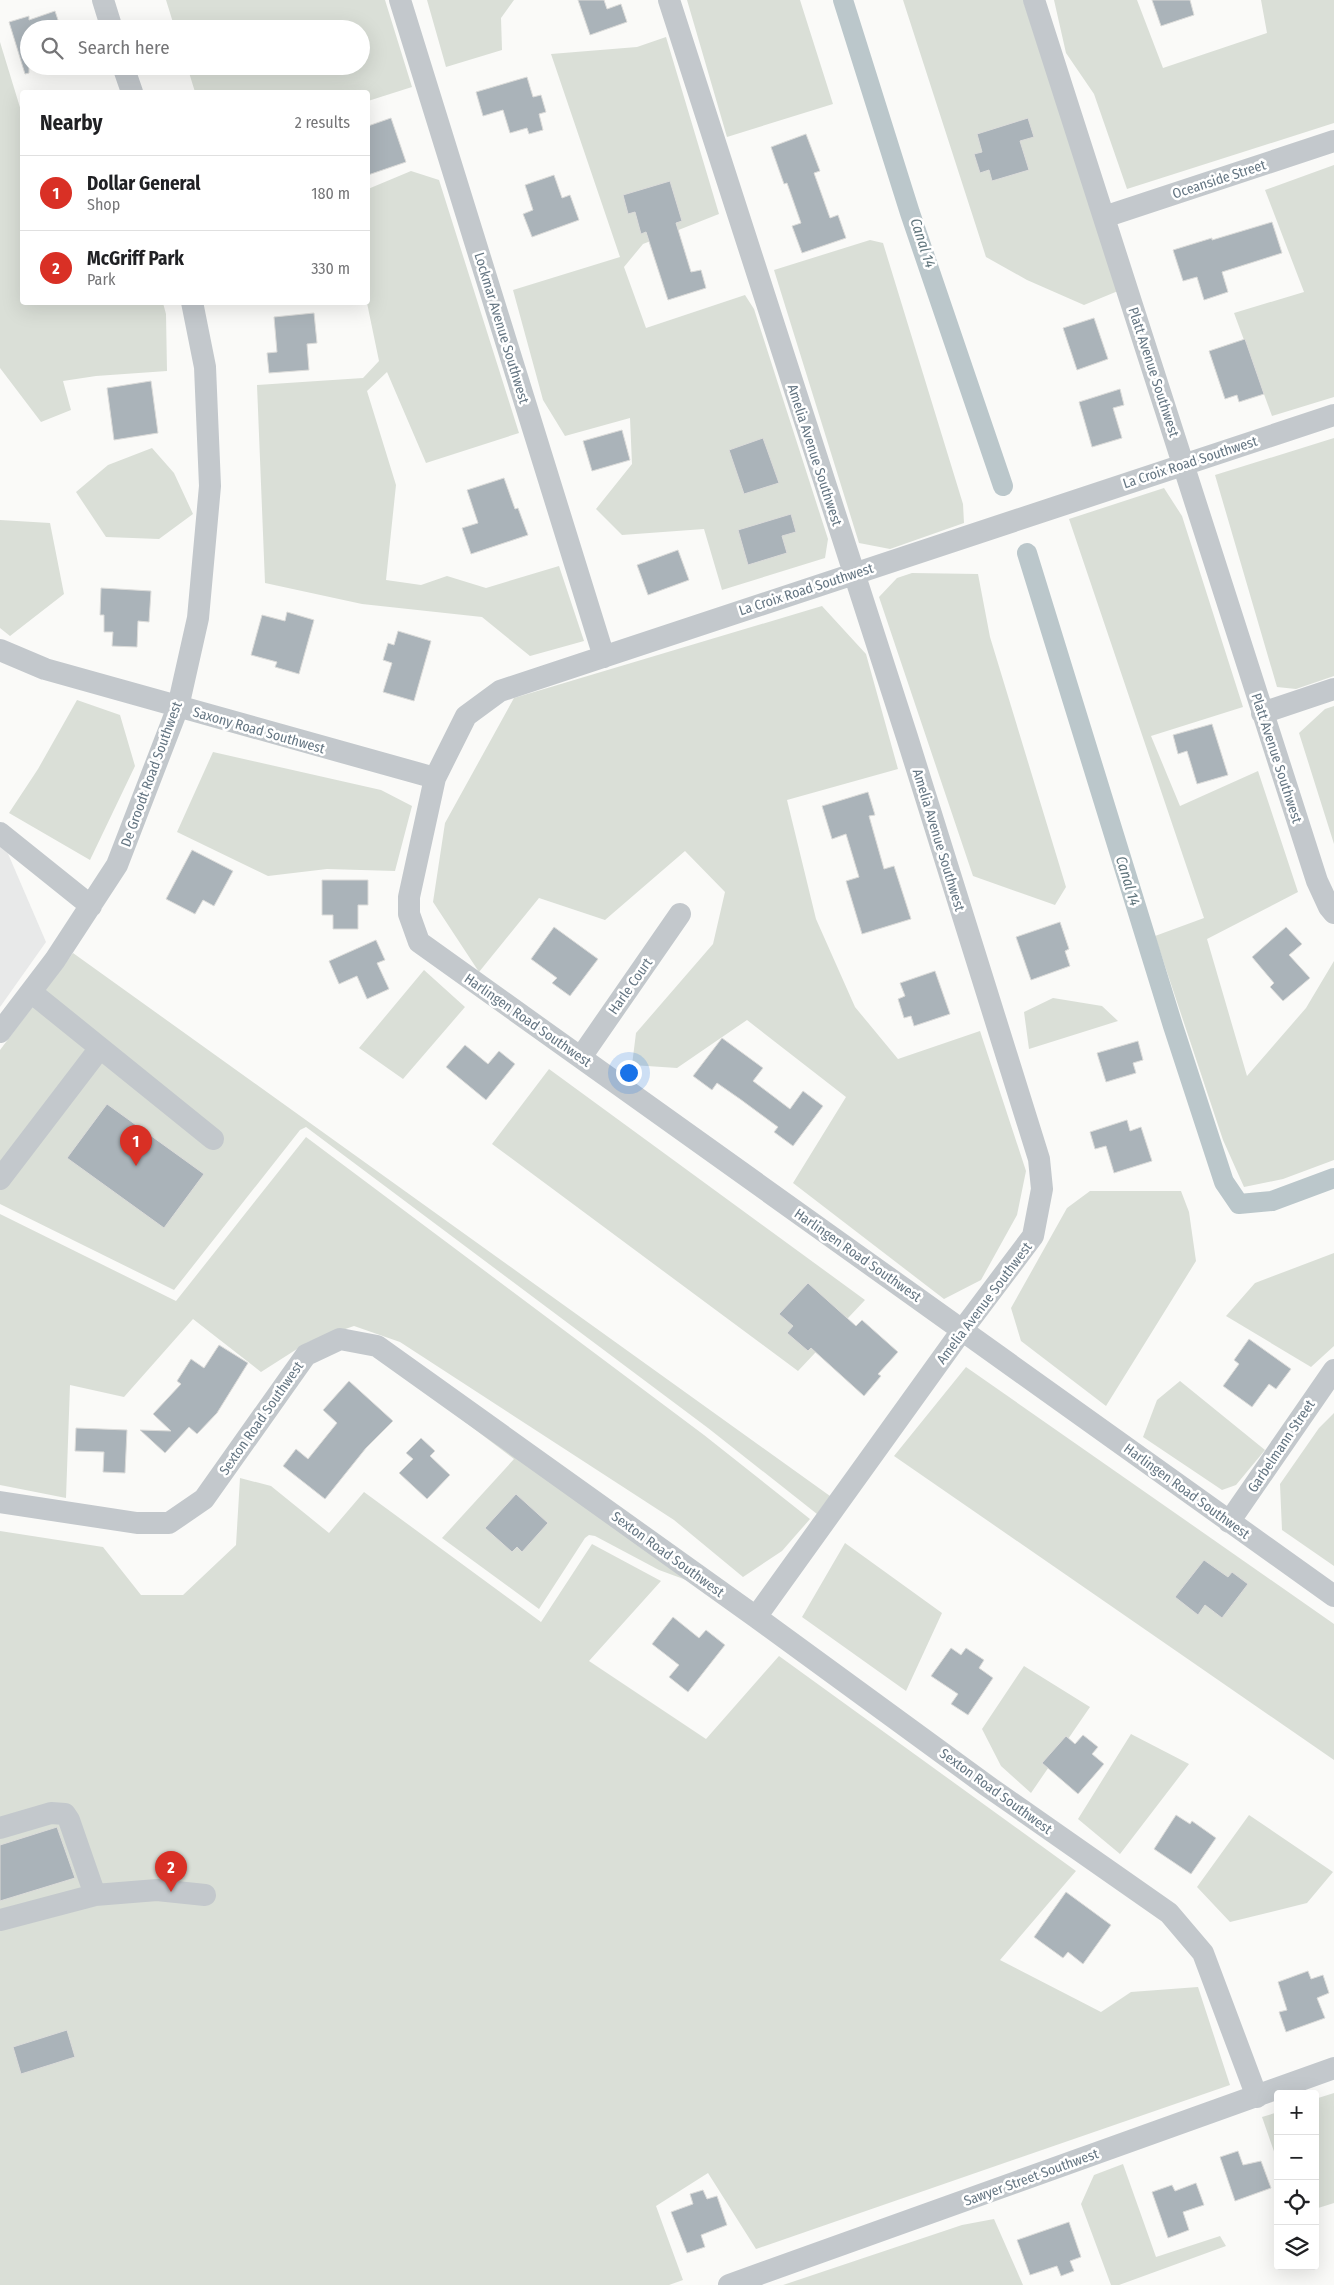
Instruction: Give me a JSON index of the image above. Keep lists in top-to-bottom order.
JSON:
{
  "streets": {
    "street": [
      "Oceanside Street",
      "Lockmar Avenue Southwest",
      "Platt Avenue Southwest",
      "Amelia Avenue Southwest",
      "La Croix Road Southwest",
      "Saxony Road Southwest",
      "De Groodt Road Southwest",
      "Harle Court",
      "Harlingen Road Southwest",
      "Sexton Road Southwest",
      "Garbelmann Street",
      "Sawyer Street Southwest"
    ]
  },
  "crossings": [
    ["Oceanside Street", "Platt Avenue Southwest"],
    ["Lockmar Avenue Southwest", "La Croix Road Southwest"],
    ["Platt Avenue Southwest", "La Croix Road Southwest"],
    ["Amelia Avenue Southwest", "La Croix Road Southwest"],
    ["Amelia Avenue Southwest", "Harlingen Road Southwest"],
    ["Amelia Avenue Southwest", "Sexton Road Southwest"],
    ["La Croix Road Southwest", "Saxony Road Southwest"],
    ["La Croix Road Southwest", "Harlingen Road Southwest"],
    ["Saxony Road Southwest", "De Groodt Road Southwest"],
    ["Harle Court", "Harlingen Road Southwest"],
    ["Harlingen Road Southwest", "Garbelmann Street"],
    ["Sexton Road Southwest", "Sawyer Street Southwest"]
  ],
  "water": ["Canal 14"],
  "page": {
    "search": "Search here",
    "heading": ["Nearby", "2 results"],
    "list": [
      {
        "mark": "1",
        "name": "Dollar General",
        "note": "Shop",
        "value": "180 m"
      },
      {
        "mark": "2",
        "name": "McGriff Park",
        "note": "Park",
        "value": "330 m"
      }
    ],
    "pins": ["1", "2"],
    "map_buttons": ["+", "−"]
  }
}
